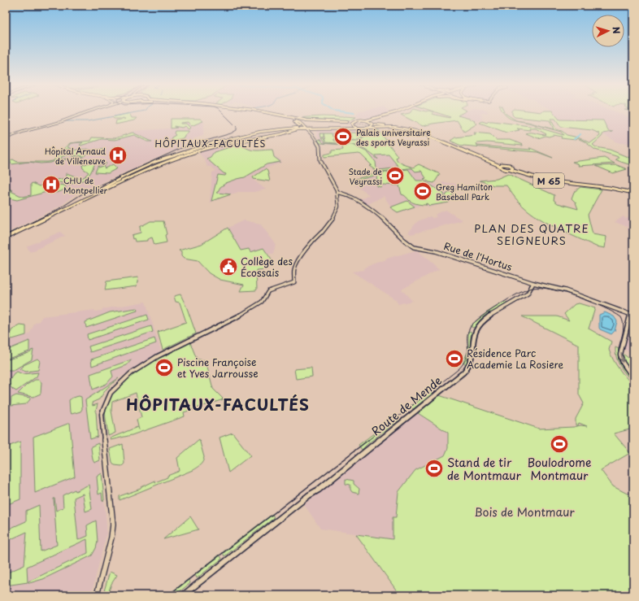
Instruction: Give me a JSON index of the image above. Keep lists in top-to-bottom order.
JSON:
{
  "streets": {
    "main road": ["M 65", "Rue de l'Hortus", "Route de Mende"]
  },
  "crossings": [
    ["Rue de l'Hortus", "Route de Mende"]
  ],
  "districts": ["HÔPITAUX-FACULTÉS", "PLAN DES QUATRE SEIGNEURS", "HÔPITAUX-FACULTÉS"],
  "parks": ["Bois de Montmaur"],
  "places": {
    "sports": [
      "Palais universitaire des sports Veyrassi",
      "Stade de Veyrassi",
      "Greg Hamilton Baseball Park",
      "Résidence Parc Academie La Rosiere",
      "Piscine Françoise et Yves Jarrousse",
      "Boulodrome Montmaur",
      "Stand de tir de Montmaur"
    ],
    "hospital": ["Hôpital Arnaud de Villeneuve", "CHU de Montpellier"],
    "public building": ["Collège des Écossais"]
  },
  "north": "right"
}
